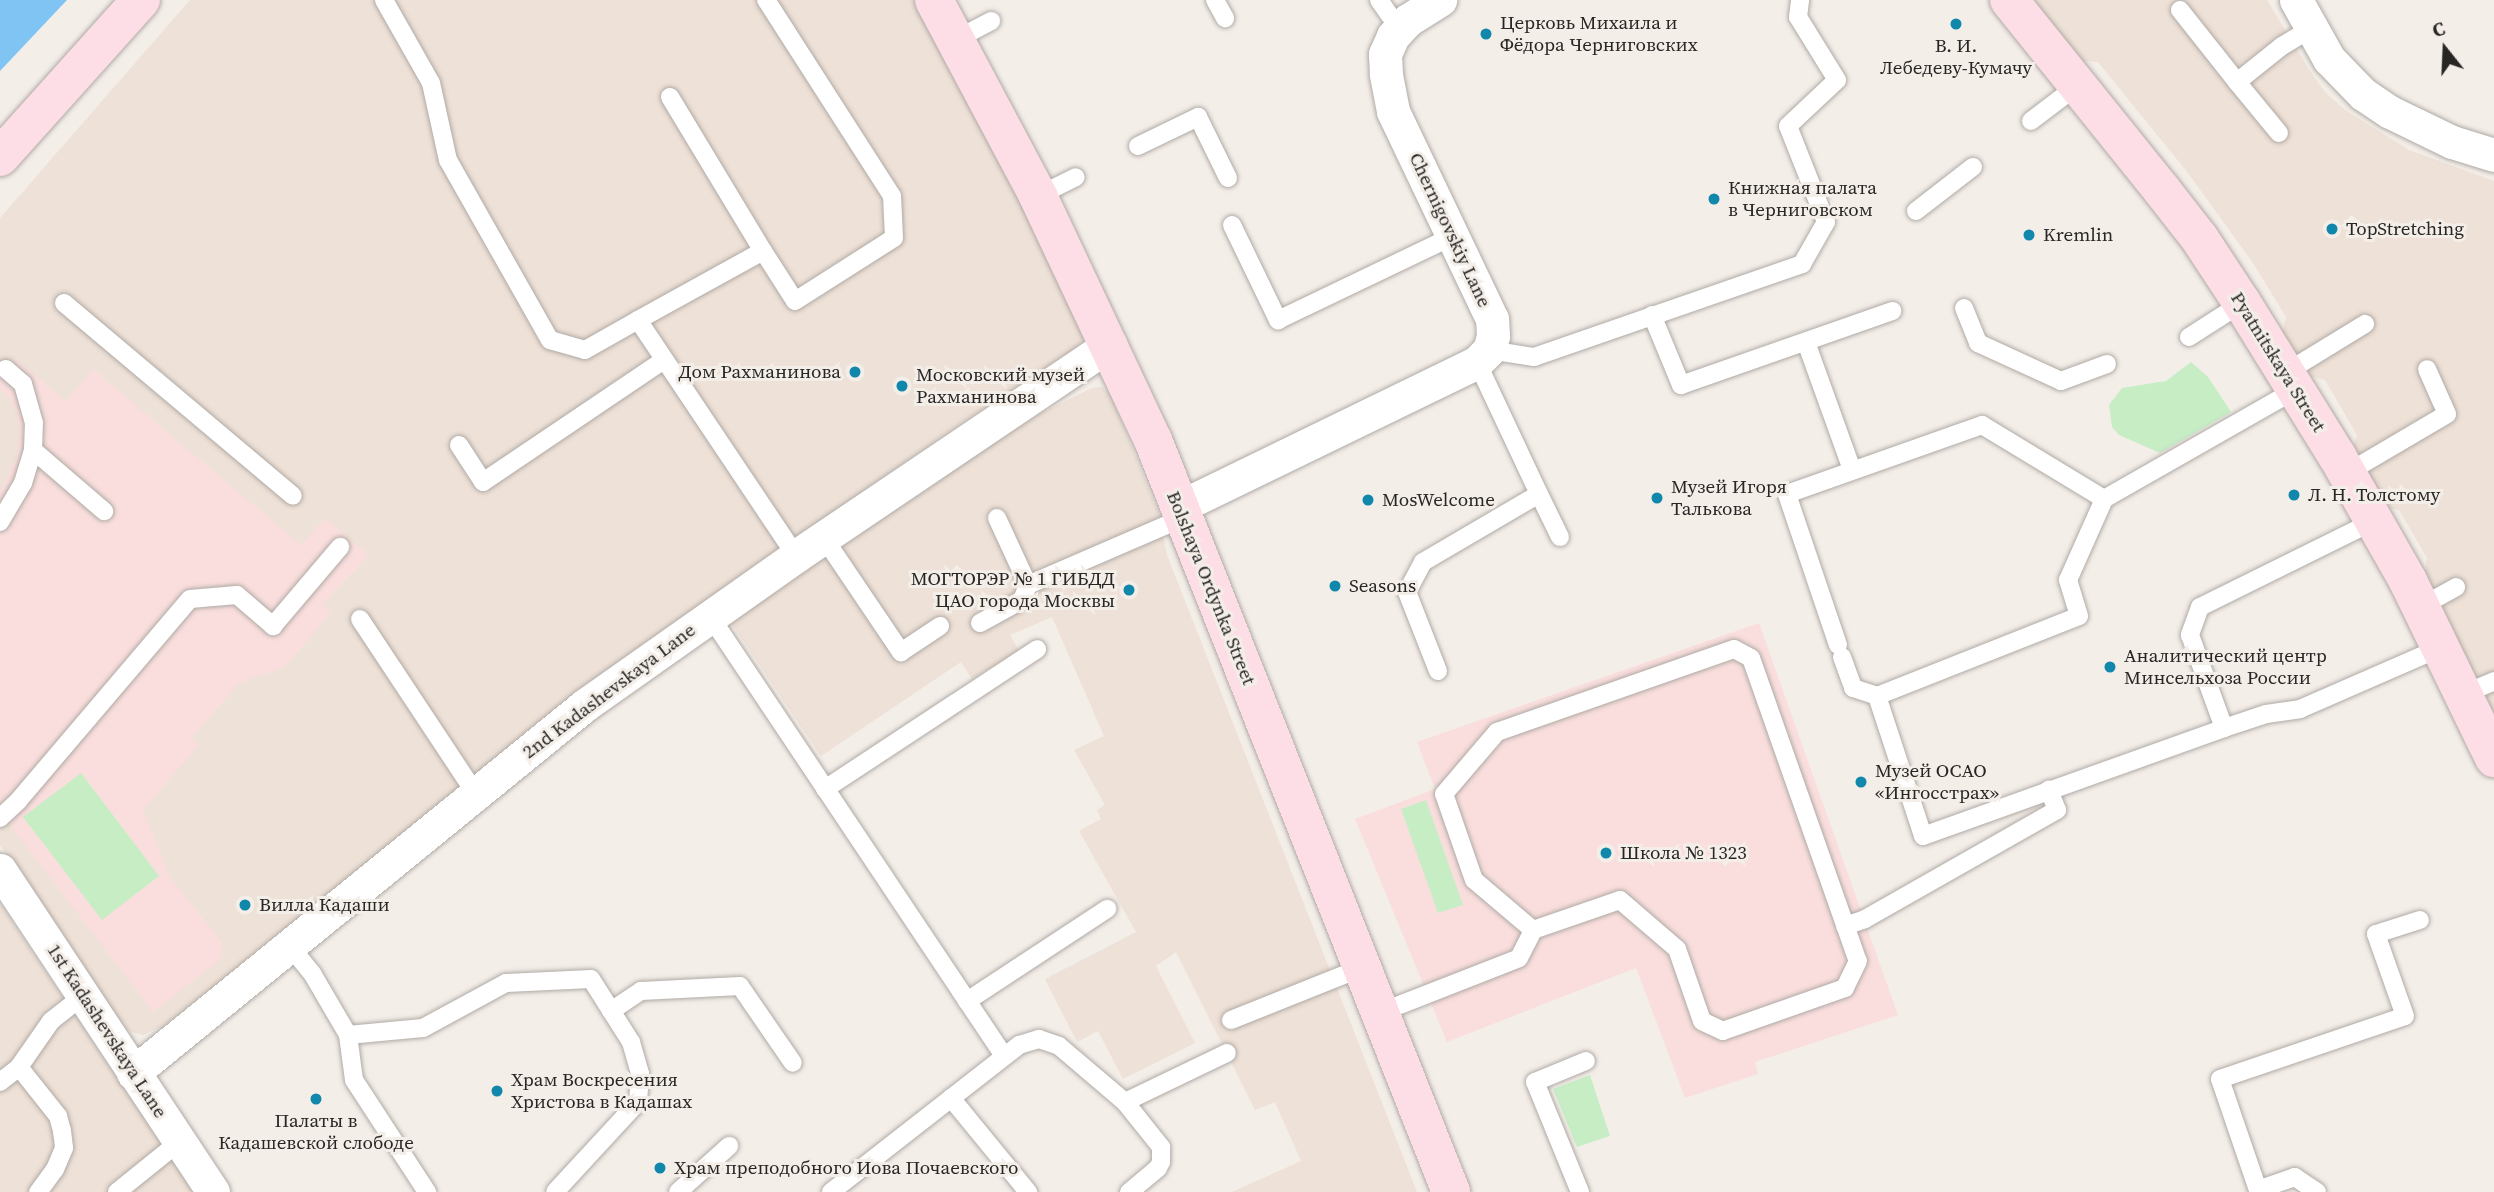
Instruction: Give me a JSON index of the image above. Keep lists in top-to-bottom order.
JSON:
{
  "streets": {
    "main road": ["Pyatnitskaya Street", "Bolshaya Ordynka Street"],
    "street": ["Chernigovskiy Lane", "2nd Kadashevskaya Lane", "1st Kadashevskaya Lane"]
  },
  "crossings": [
    ["Bolshaya Ordynka Street", "2nd Kadashevskaya Lane"],
    ["2nd Kadashevskaya Lane", "1st Kadashevskaya Lane"]
  ],
  "places": [
    "В. И. Лебедеву-Кумачу",
    "Церковь Михаила и Фёдора Черниговских",
    "Книжная палата в Черниговском",
    "TopStretching",
    "Kremlin",
    "Дом Рахманинова",
    "Московский музей Рахманинова",
    "Л. Н. Толстому",
    "Музей Игоря Талькова",
    "MosWelcome",
    "Seasons",
    "МОГТОРЭР № 1 ГИБДД ЦАО города Москвы",
    "Аналитический центр Минсельхоза России",
    "Музей ОСАО «Ингосстрах»",
    "Школа № 1323",
    "Вилла Кадаши",
    "Храм Воскресения Христова в Кадашах",
    "Палаты в Кадашевской слободе",
    "Храм преподобного Иова Почаевского"
  ],
  "north": "top"
}
